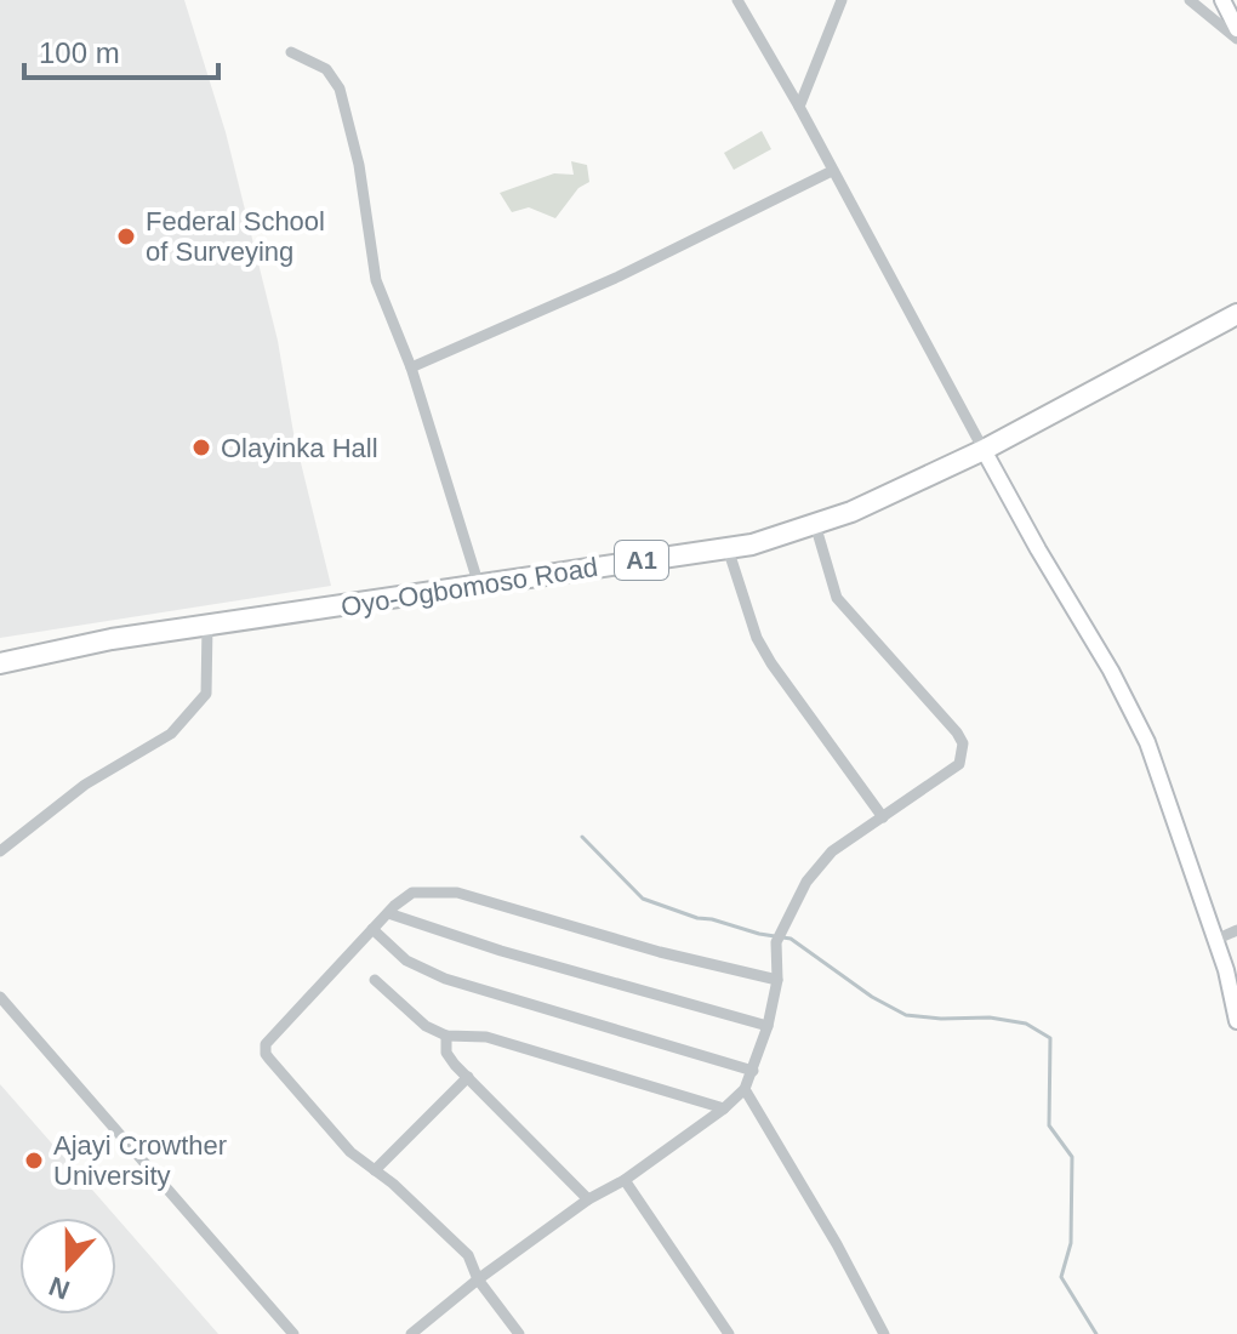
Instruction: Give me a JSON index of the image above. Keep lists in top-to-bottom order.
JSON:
{
  "streets": {
    "highway": ["A1", "Oyo-Ogbomoso Road"]
  },
  "places": ["Federal School of Surveying", "Olayinka Hall", "Ajayi Crowther University"],
  "scale_bar": "100 m",
  "north": "bottom"
}
